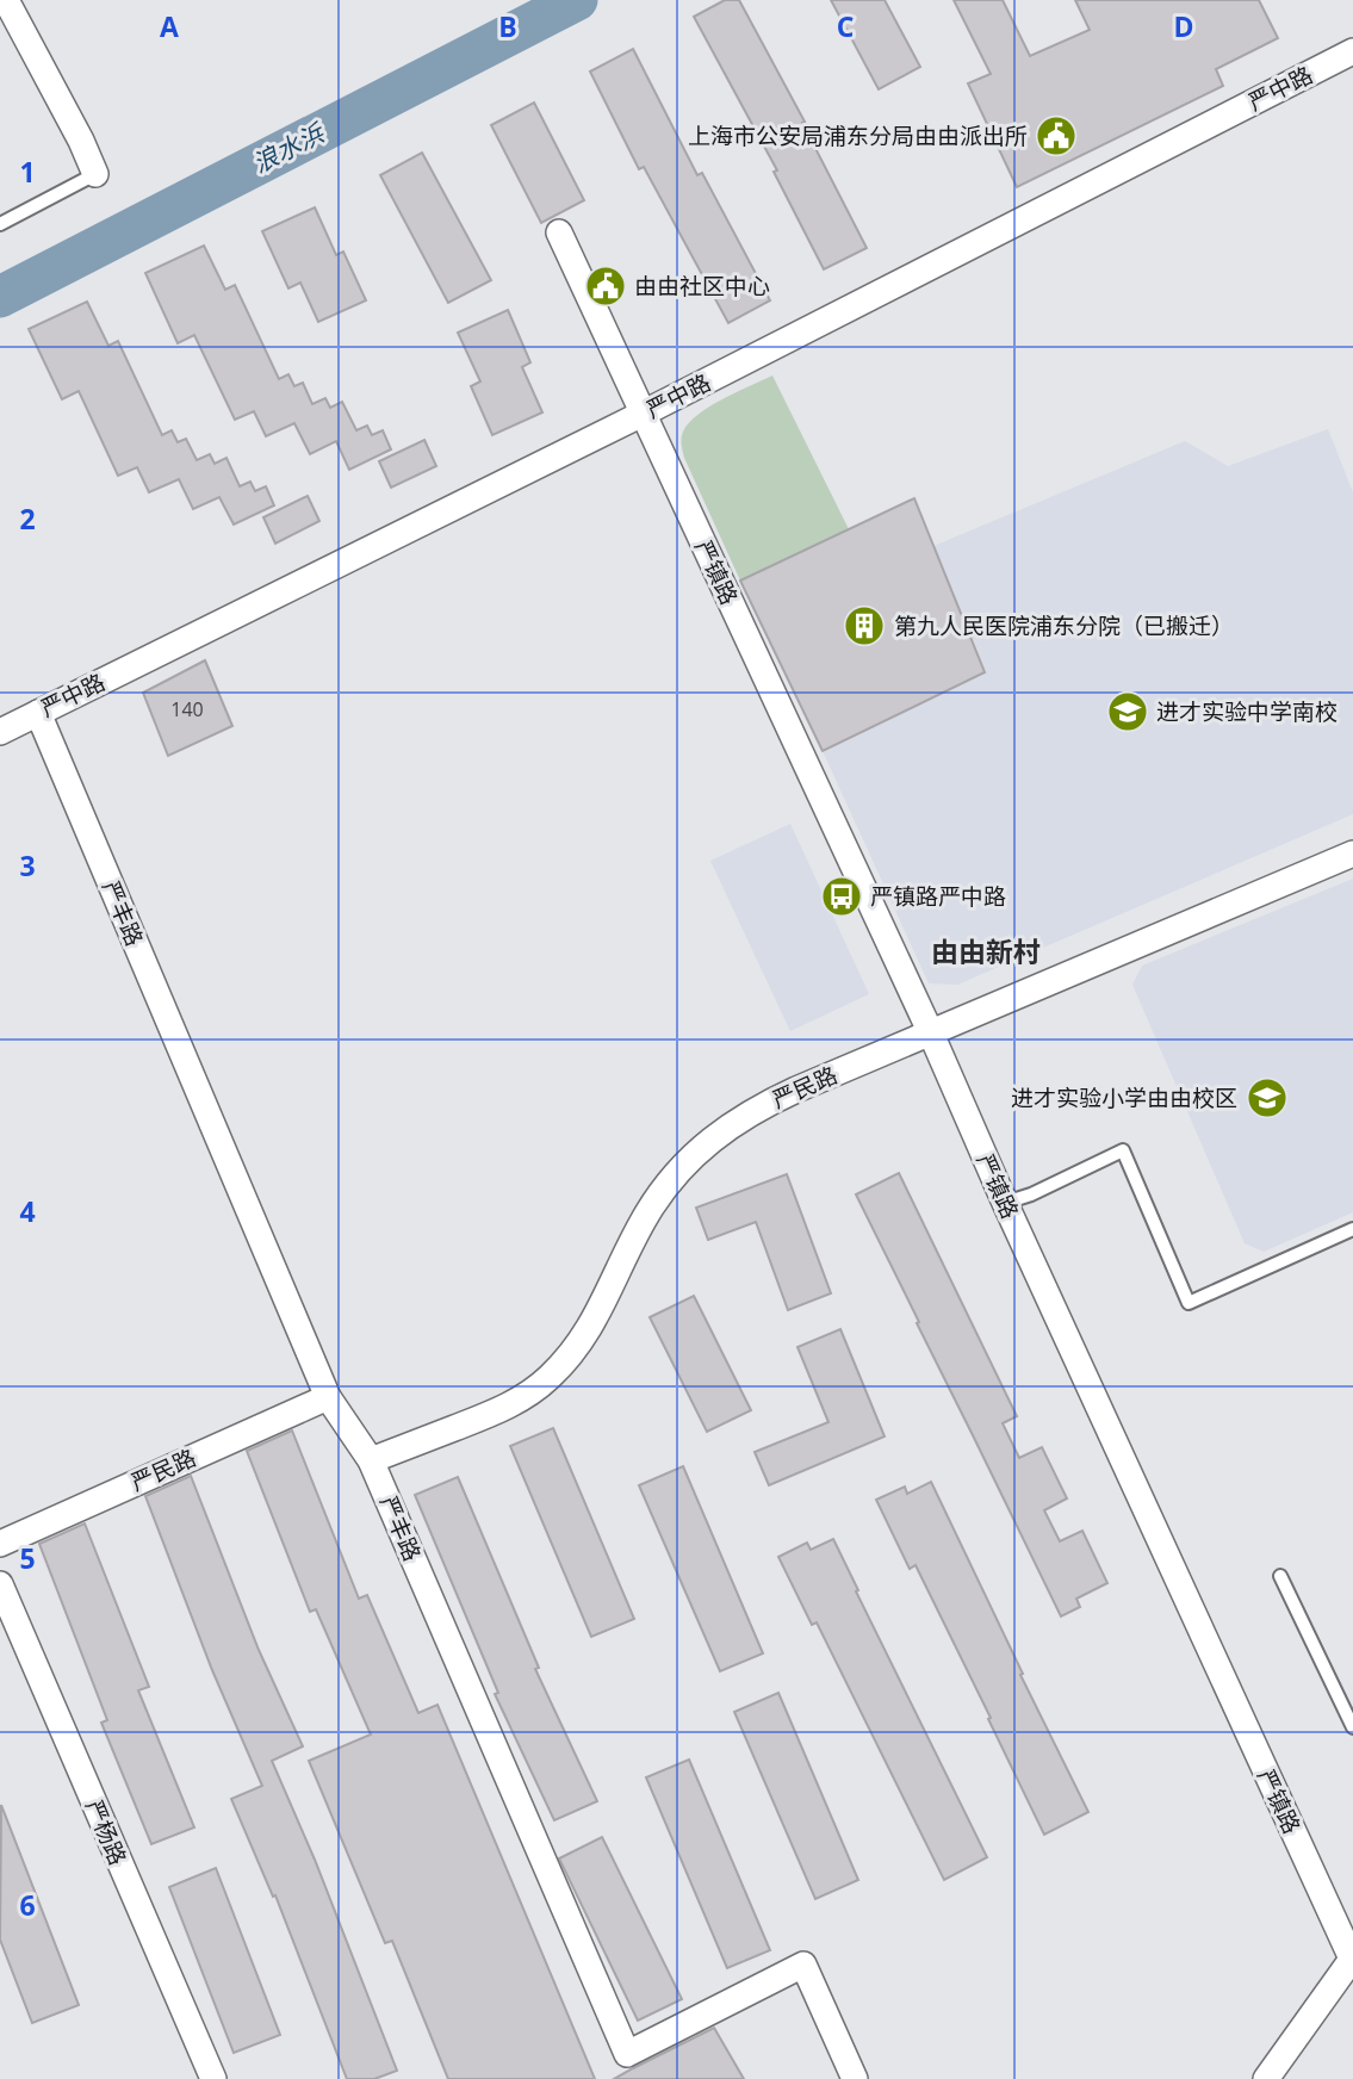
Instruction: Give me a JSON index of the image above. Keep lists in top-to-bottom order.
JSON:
{
  "streets": {
    "street": [
      "严中路",
      "严镇路",
      "严丰路",
      "严民路",
      "严杨路"
    ]
  },
  "crossings": [
    ["严中路", "严镇路"],
    ["严中路", "严丰路"],
    ["严镇路", "严民路"],
    ["严丰路", "严民路"]
  ],
  "districts": ["由由新村"],
  "water": ["浪水浜"],
  "places": {
    "public building": ["上海市公安局浦东分局由由派出所", "由由社区中心"],
    "building": ["第九人民医院浦东分院（已搬迁）"],
    "school or university": ["进才实验中学南校", "进才实验小学由由校区"],
    "bus stop": ["严镇路严中路"]
  },
  "house_numbers": ["140"],
  "grid": {
    "columns": [
      "A",
      "B",
      "C",
      "D"
    ],
    "rows": [
      "1",
      "2",
      "3",
      "4",
      "5",
      "6"
    ]
  }
}
